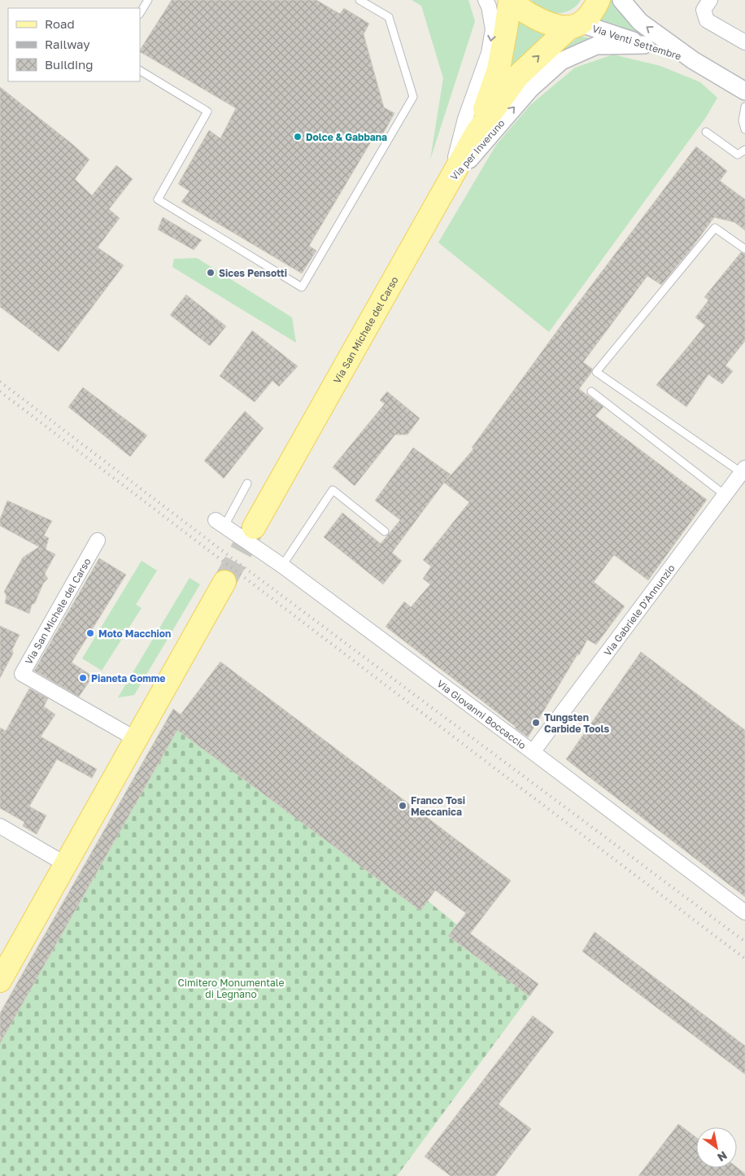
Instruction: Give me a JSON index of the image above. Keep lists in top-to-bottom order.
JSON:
{
  "streets": {
    "main road": ["Via per Inveruno", "Via San Michele del Carso"],
    "street": ["Via Venti Settembre", "Via Gabriele D'Annunzio", "Via Giovanni Boccaccio"]
  },
  "crossings": [
    ["Via Venti Settembre", "Via per Inveruno"],
    ["Via per Inveruno", "Via San Michele del Carso"],
    ["Via Gabriele D'Annunzio", "Via Giovanni Boccaccio"]
  ],
  "parks": ["Cimitero Monumentale di Legnano"],
  "places": [
    "Dolce & Gabbana",
    "Sices Pensotti",
    "Moto Macchion",
    "Pianeta Gomme",
    "Tungsten Carbide Tools",
    "Franco Tosi Meccanica"
  ],
  "legend": ["Road", "Railway", "Building"],
  "north": "bottom right"
}
